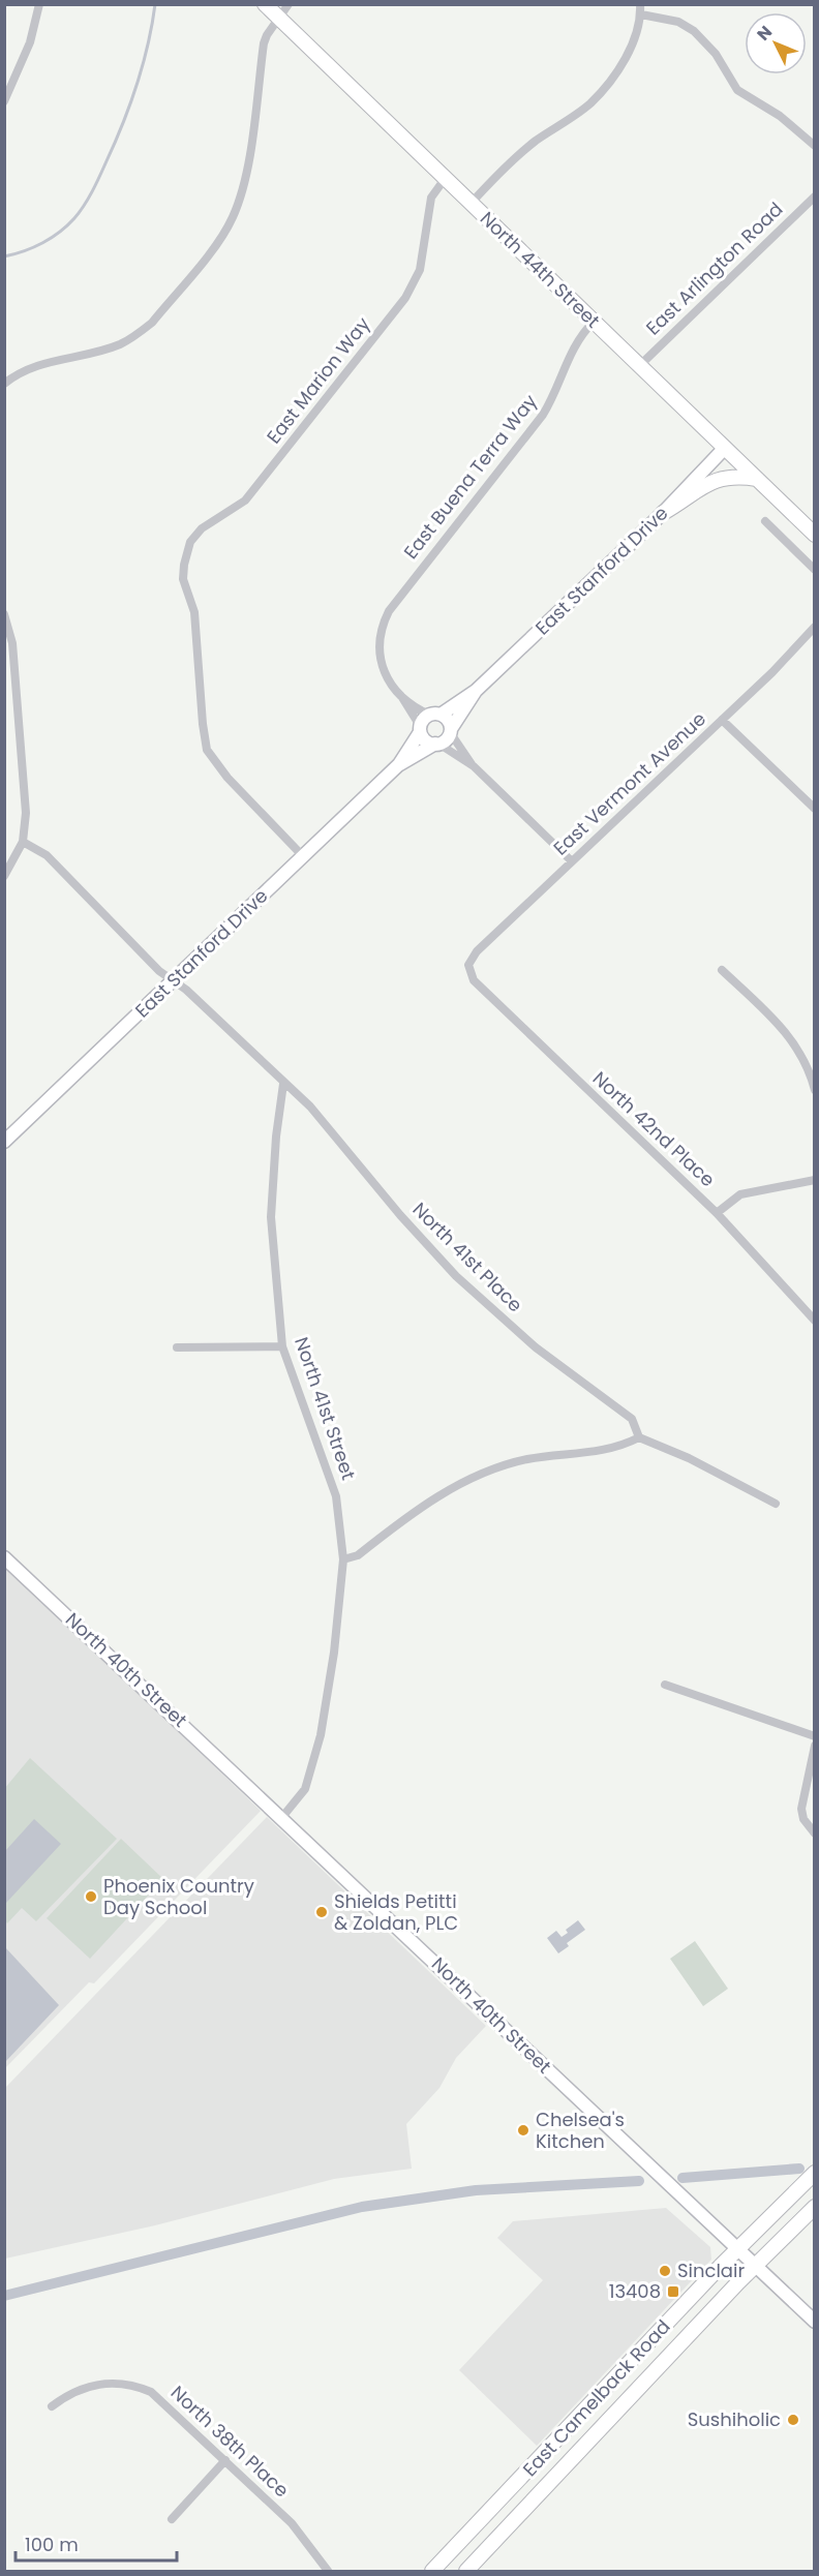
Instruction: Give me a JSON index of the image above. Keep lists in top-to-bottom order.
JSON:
{
  "streets": {
    "main road": ["North 44th Street", "East Camelback Road"],
    "street": [
      "East Arlington Road",
      "East Marion Way",
      "East Buena Terra Way",
      "East Stanford Drive",
      "East Vermont Avenue",
      "North 42nd Place",
      "North 41st Place",
      "North 41st Street",
      "North 40th Street",
      "North 38th Place"
    ]
  },
  "crossings": [
    ["East Arlington Road", "North 44th Street"],
    ["North 44th Street", "East Marion Way"],
    ["North 44th Street", "East Buena Terra Way"],
    ["North 44th Street", "East Stanford Drive"],
    ["East Marion Way", "East Stanford Drive"],
    ["East Stanford Drive", "North 41st Place"],
    ["East Vermont Avenue", "North 42nd Place"],
    ["North 41st Place", "North 41st Street"],
    ["North 41st Street", "North 40th Street"],
    ["North 40th Street", "East Camelback Road"]
  ],
  "places": {
    "other": [
      "Phoenix Country Day School",
      "Shields Petitti & Zoldan, PLC",
      "Chelsea's Kitchen",
      "Sinclair",
      "Sushiholic"
    ],
    "transit": ["13408"]
  },
  "scale_bar": "100 m",
  "north": "top left"
}
